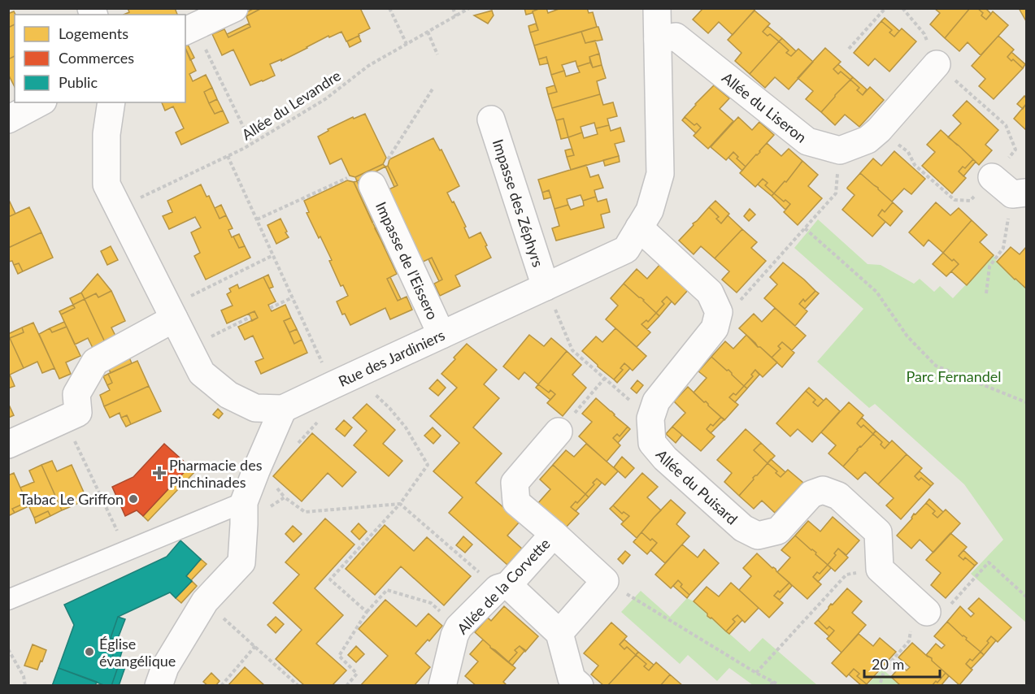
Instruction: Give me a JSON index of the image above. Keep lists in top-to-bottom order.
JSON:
{
  "streets": {
    "street": [
      "Allée du Liseron",
      "Impasse des Zéphyrs",
      "Impasse de l’Eissero",
      "Rue des Jardiniers",
      "Allée du Puisard",
      "Allée de la Corvette"
    ],
    "path": ["Allée du Levandre"]
  },
  "crossings": [
    ["Allée du Levandre", "Rue des Jardiniers"],
    ["Allée du Liseron", "Rue des Jardiniers"],
    ["Impasse des Zéphyrs", "Rue des Jardiniers"],
    ["Impasse de l’Eissero", "Rue des Jardiniers"]
  ],
  "parks": ["Parc Fernandel"],
  "places": {
    "health": ["Pharmacie des Pinchinades"],
    "other": ["Tabac Le Griffon", "Église évangélique"]
  },
  "legend": ["Logements", "Commerces", "Public"],
  "scale_bar": "20 m"
}
